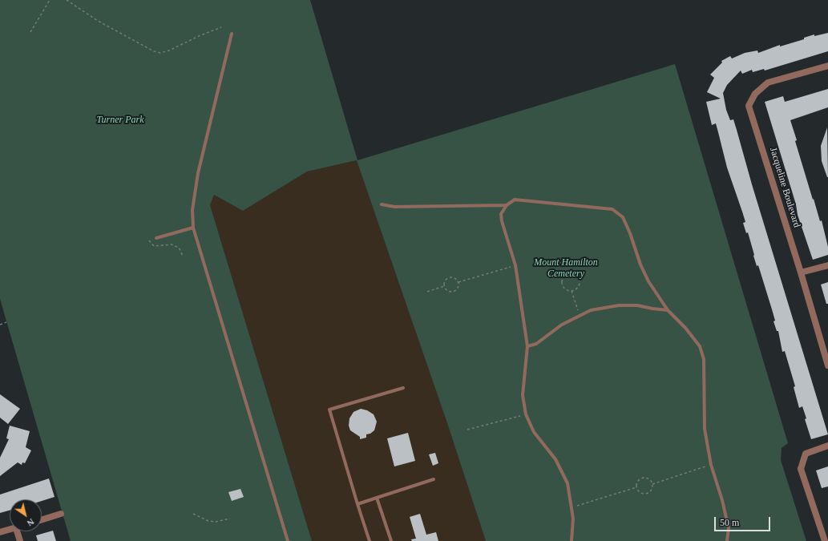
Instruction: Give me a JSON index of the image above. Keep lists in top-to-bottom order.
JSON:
{
  "streets": {
    "street": ["Jacqueline Boulevard"]
  },
  "parks": ["Turner Park", "Mount Hamilton Cemetery"],
  "scale_bar": "50 m",
  "north": "bottom right"
}
